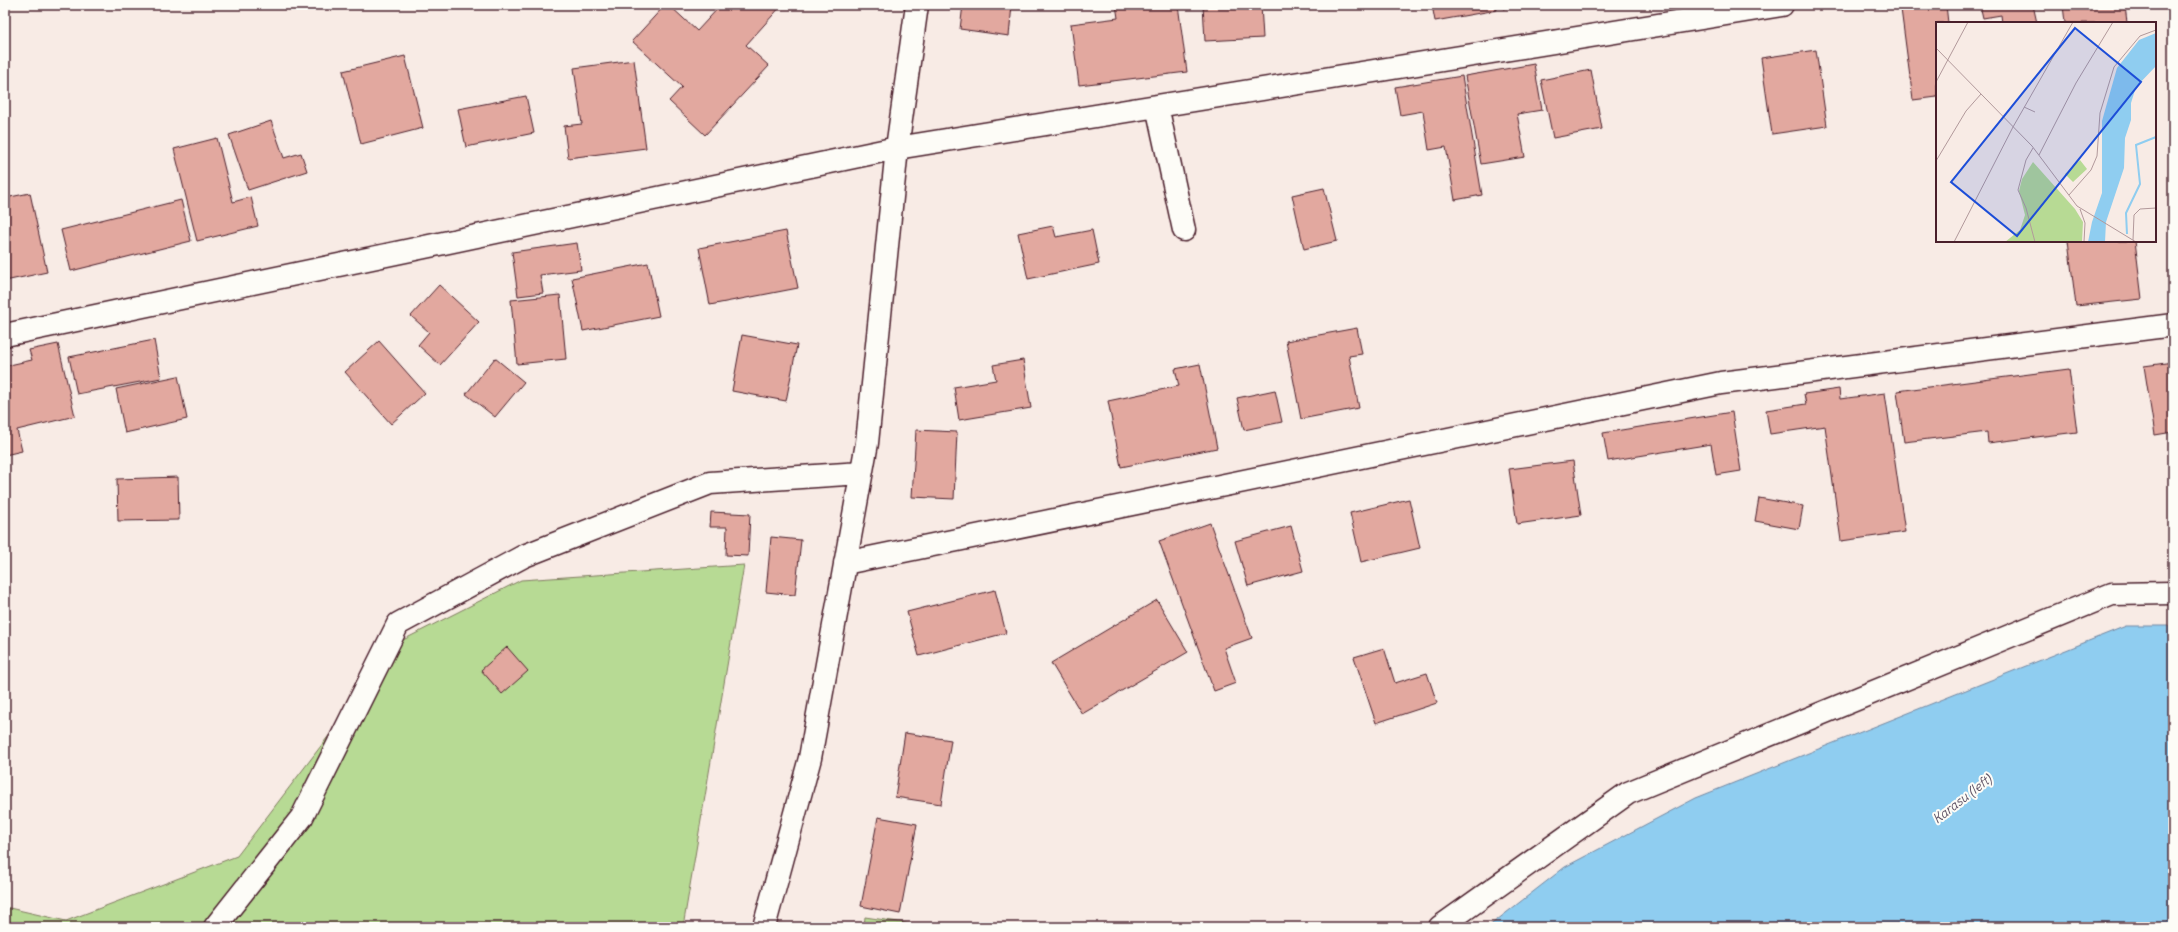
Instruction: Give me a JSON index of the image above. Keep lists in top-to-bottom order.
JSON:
{
  "water": ["Karasu (left)"]
}
